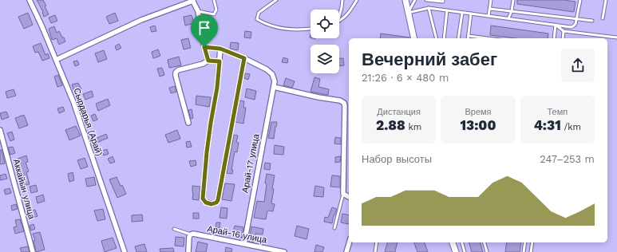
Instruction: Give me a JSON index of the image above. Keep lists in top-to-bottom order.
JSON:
{
  "streets": {
    "street": [
      "Сырдарья (Арай)",
      "Арай-17 улица",
      "Аккайын улица",
      "Арай-16 улица"
    ]
  },
  "crossings": [
    ["Арай-17 улица", "Арай-16 улица"]
  ],
  "page": {
    "heading": ["Вечерний забег", "21:26 · 6 × 480 m"],
    "stats": [
      ["Дистанция", "2.88 km"],
      ["Время", "13:00"],
      ["Темп", "4:31 /km"]
    ],
    "chart": ["Набор высоты", "247–253 m"]
  }
}
